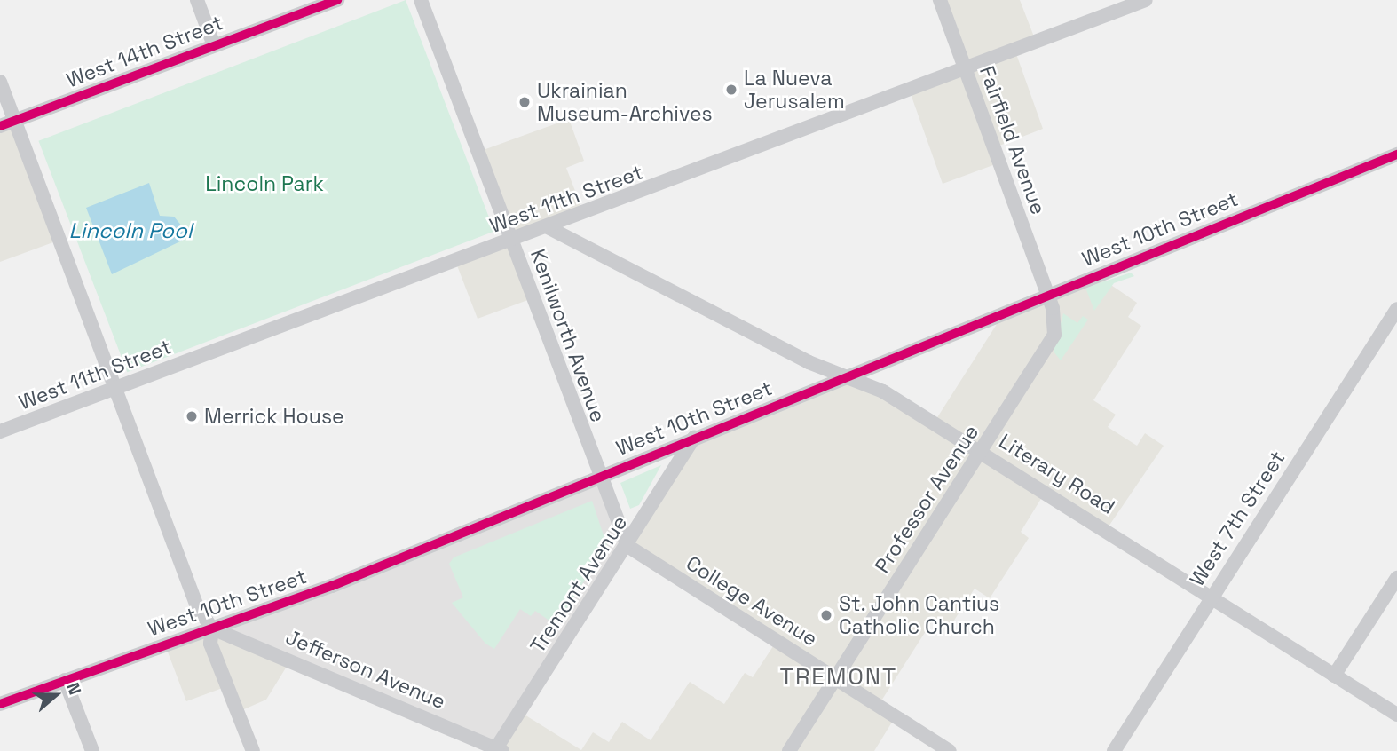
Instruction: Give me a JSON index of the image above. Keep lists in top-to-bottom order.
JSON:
{
  "streets": {
    "street": [
      "West 14th Street",
      "Fairfield Avenue",
      "West 11th Street",
      "West 10th Street",
      "Kenilworth Avenue",
      "Literary Road",
      "Professor Avenue",
      "West 7th Street",
      "Tremont Avenue",
      "College Avenue",
      "Jefferson Avenue"
    ]
  },
  "crossings": [
    ["Fairfield Avenue", "West 11th Street"],
    ["Fairfield Avenue", "West 10th Street"],
    ["Fairfield Avenue", "Professor Avenue"],
    ["West 11th Street", "Kenilworth Avenue"],
    ["West 11th Street", "Literary Road"],
    ["West 10th Street", "Kenilworth Avenue"],
    ["West 10th Street", "Literary Road"],
    ["West 10th Street", "Professor Avenue"],
    ["West 10th Street", "Tremont Avenue"],
    ["West 10th Street", "Jefferson Avenue"],
    ["Literary Road", "Professor Avenue"],
    ["Literary Road", "West 7th Street"],
    ["Professor Avenue", "College Avenue"],
    ["Tremont Avenue", "College Avenue"],
    ["Tremont Avenue", "Jefferson Avenue"]
  ],
  "districts": ["TREMONT"],
  "water": ["Lincoln Pool"],
  "parks": ["Lincoln Park"],
  "places": [
    "La Nueva Jerusalem",
    "Ukrainian Museum-Archives",
    "Merrick House",
    "St. John Cantius Catholic Church"
  ],
  "north": "right"
}
